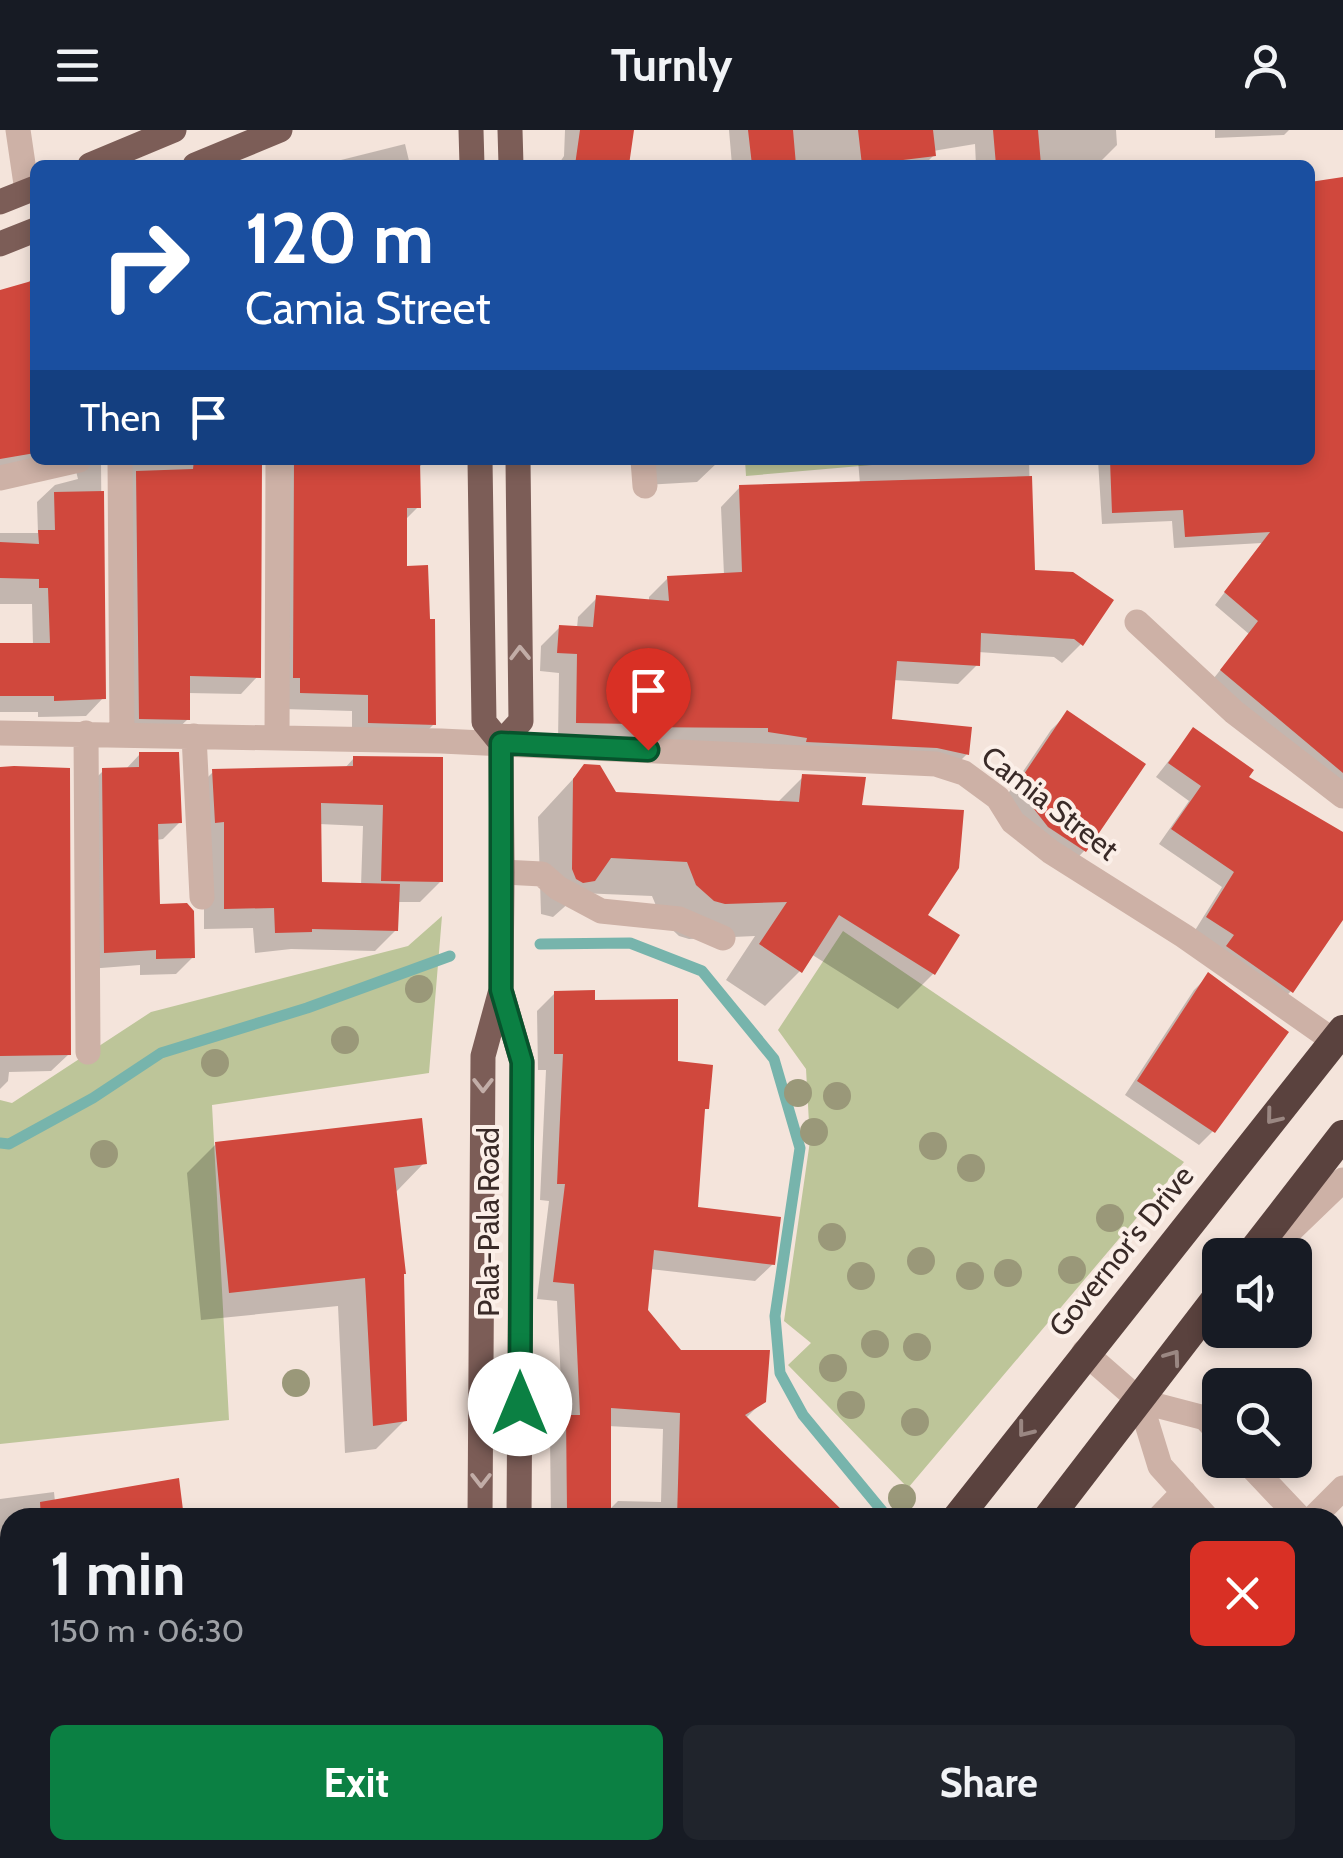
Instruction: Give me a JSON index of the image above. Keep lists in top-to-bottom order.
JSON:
{
  "streets": {
    "highway": ["Governor's Drive"],
    "main road": ["Pala-Pala Road"],
    "street": ["Camia Street"]
  },
  "crossings": [
    ["Camia Street", "Pala-Pala Road"],
    ["Camia Street", "Governor's Drive"]
  ],
  "page": {
    "header": "Turnly",
    "turn": ["120 m", "Camia Street"],
    "then": "Then",
    "heading": ["1 min", "150 m · 06:30"],
    "buttons": ["Exit", "Share"]
  }
}
